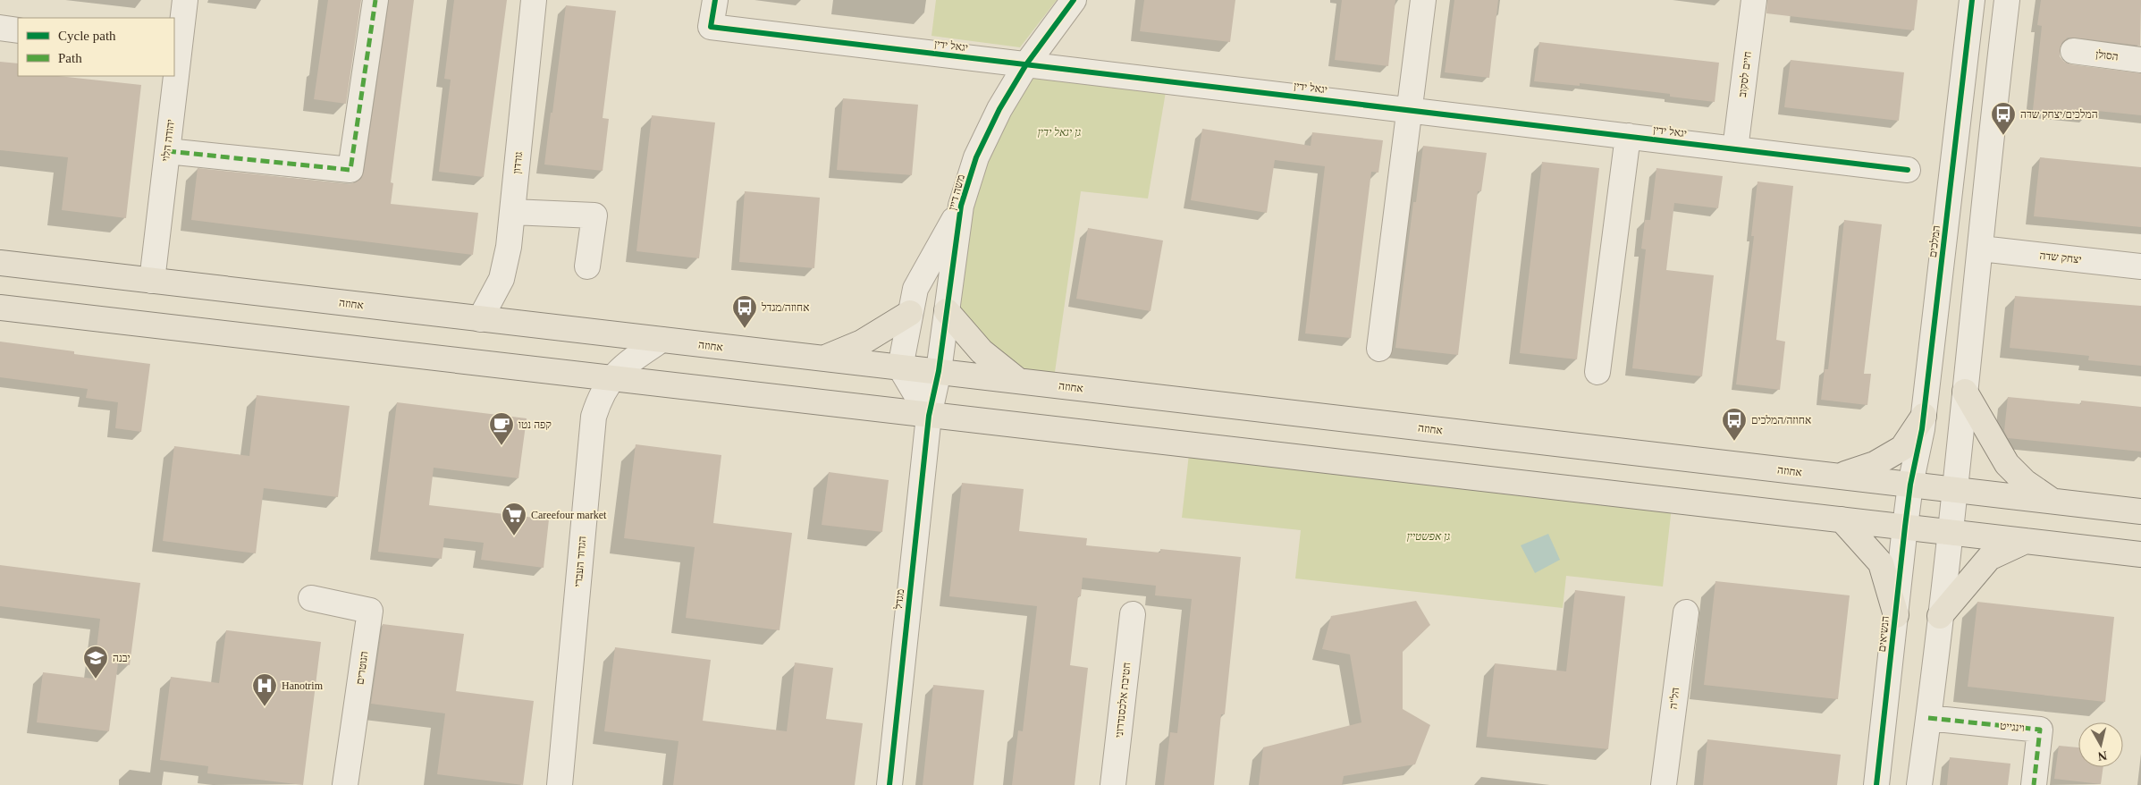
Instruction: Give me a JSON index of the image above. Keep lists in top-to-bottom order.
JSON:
{
  "streets": {
    "main road": ["אחוזה"],
    "street": [
      "יגאל ידין",
      "הסולן",
      "חיים לסקוב",
      "יהודה הלוי",
      "גורדון",
      "משה דיין",
      "המלכים",
      "יצחק שדה",
      "הגדוד העברי",
      "מגדל",
      "הנשיאים",
      "הנוטרים",
      "הל\"ה",
      "חטיבת אלכסנדרוני",
      "וינגייט"
    ]
  },
  "crossings": [
    ["יגאל ידין", "חיים לסקוב"],
    ["יגאל ידין", "משה דיין"],
    ["יהודה הלוי", "אחוזה"],
    ["גורדון", "אחוזה"],
    ["משה דיין", "אחוזה"],
    ["משה דיין", "מגדל"],
    ["המלכים", "אחוזה"],
    ["המלכים", "הנשיאים"],
    ["אחוזה", "הגדוד העברי"],
    ["אחוזה", "הנשיאים"]
  ],
  "parks": ["גן יגאל ידין", "גן אפשטיין"],
  "places": {
    "bus stop": ["המלכים/יצחק שדה", "אחוזה/מגדל", "אחוזה/המלכים"],
    "cafe": ["קפה נטו"],
    "supermarket": ["Careefour market"],
    "school or university": ["יבנה"],
    "hospital": ["Hanotrim"]
  },
  "legend": ["Cycle path", "Path"],
  "north": "bottom"
}
